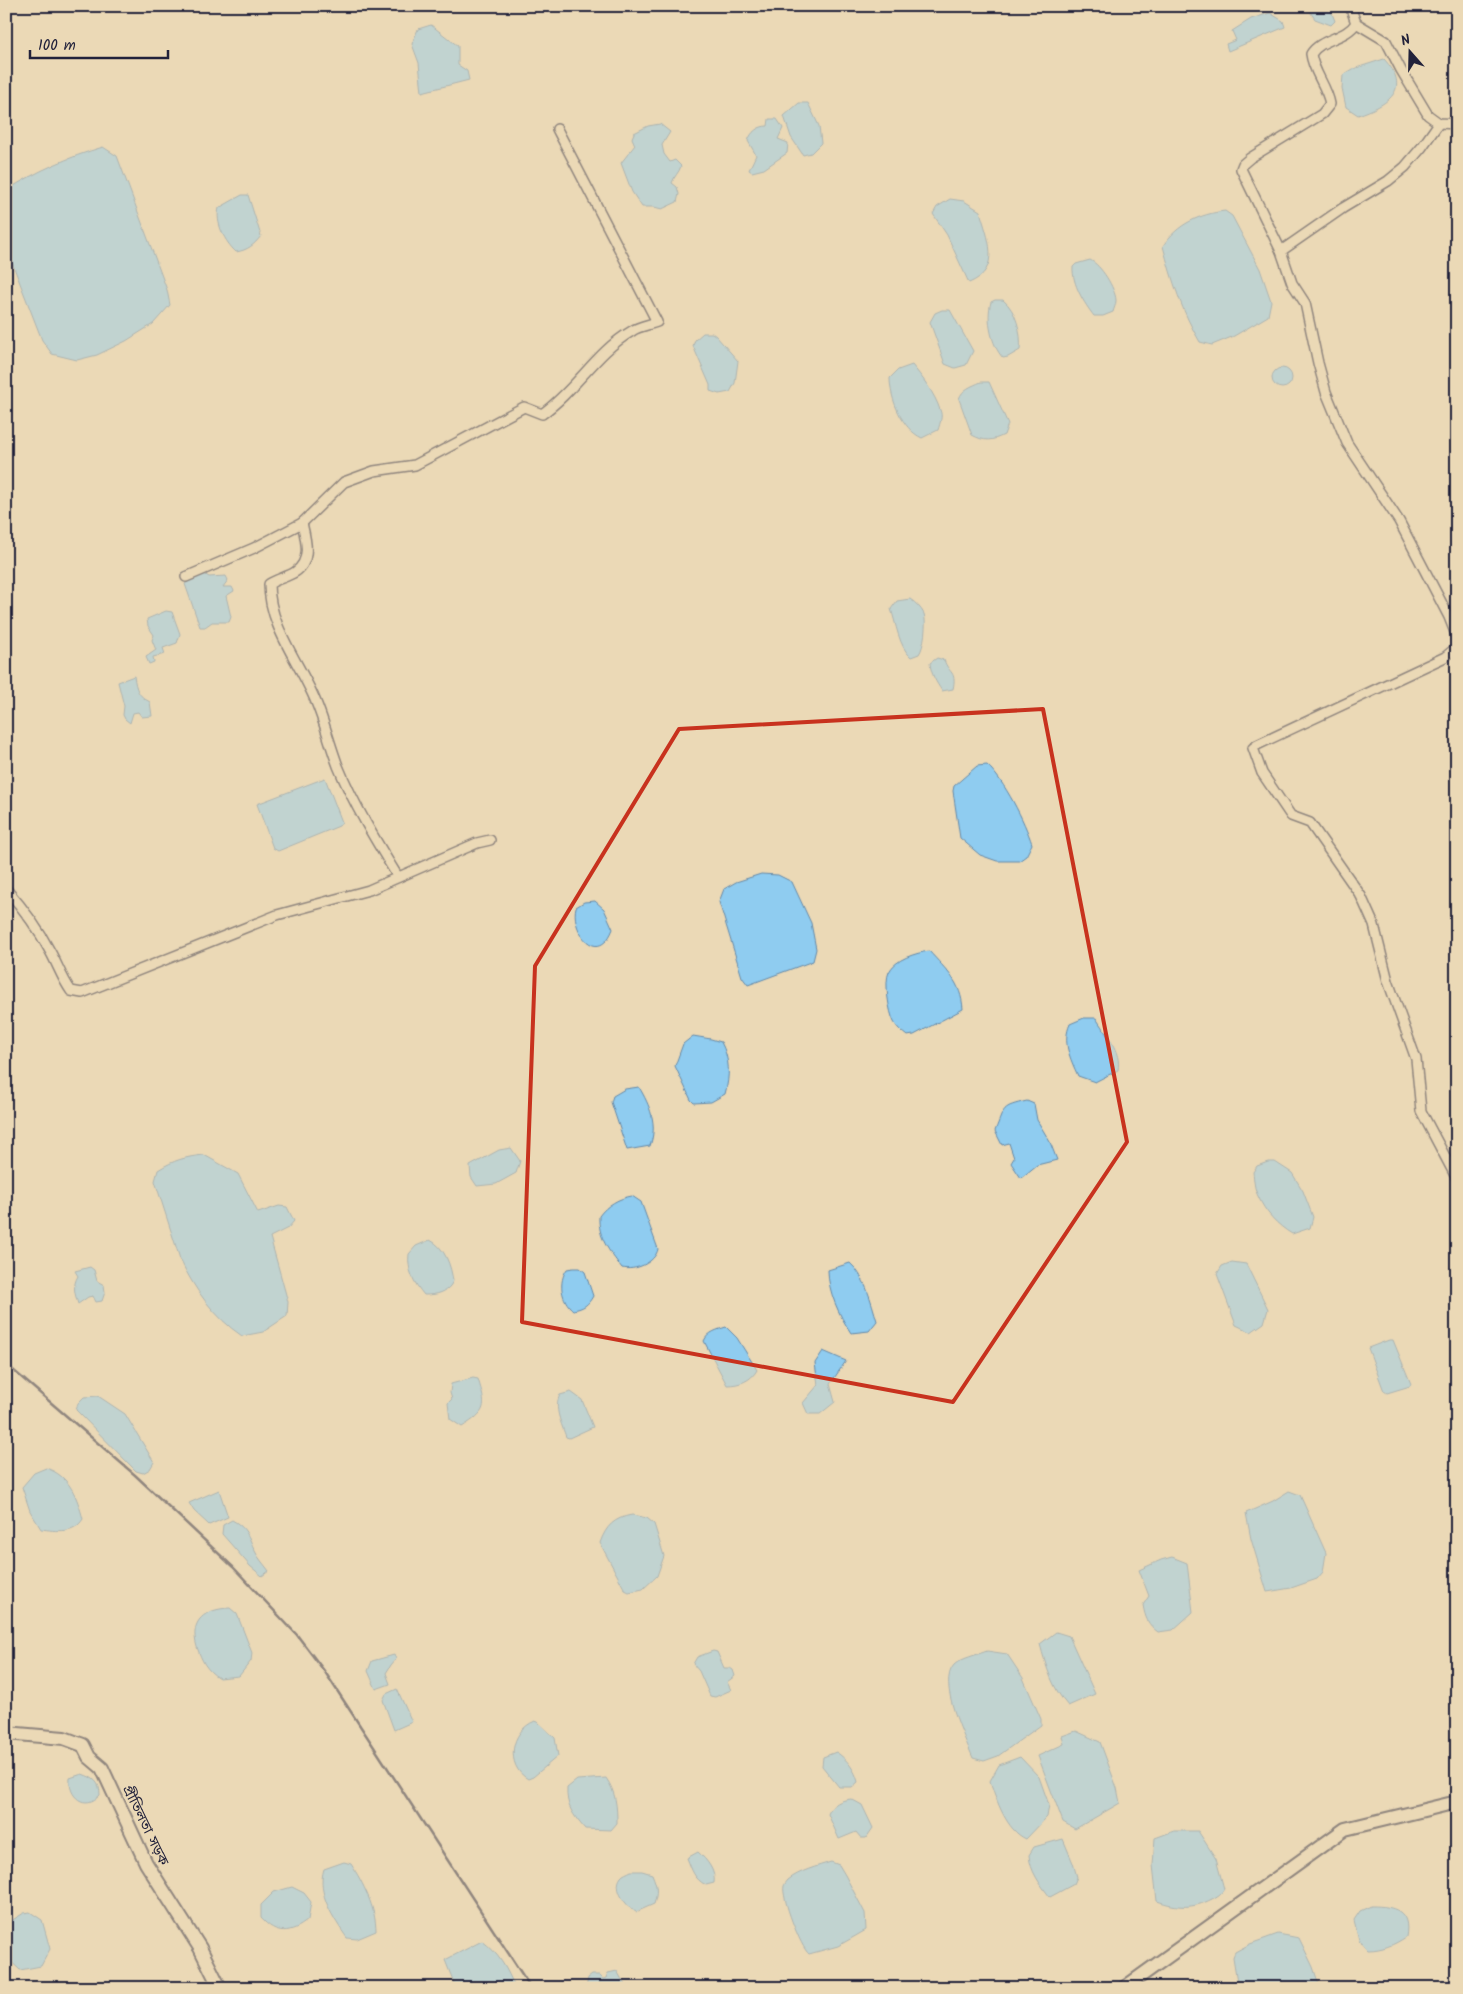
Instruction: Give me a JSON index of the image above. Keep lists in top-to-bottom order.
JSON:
{
  "streets": {
    "street": ["প্রীতিলতা সড়ক"]
  },
  "scale_bar": "100 m",
  "north": "top"
}
